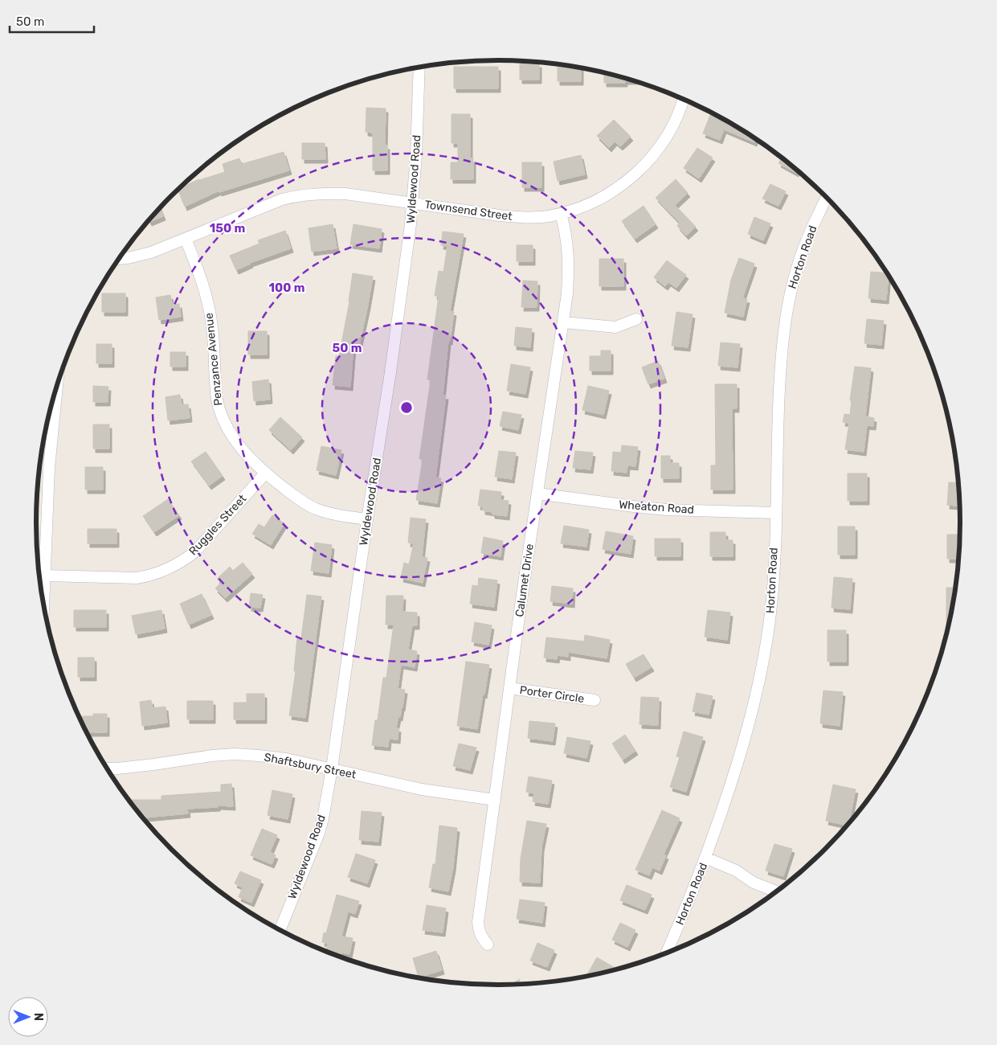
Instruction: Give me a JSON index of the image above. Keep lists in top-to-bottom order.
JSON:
{
  "streets": {
    "street": [
      "Wyldewood Road",
      "Townsend Street",
      "Horton Road",
      "Penzance Avenue",
      "Wheaton Road",
      "Ruggles Street",
      "Calumet Drive",
      "Porter Circle",
      "Shaftsbury Street"
    ]
  },
  "crossings": [
    ["Wyldewood Road", "Townsend Street"],
    ["Wyldewood Road", "Penzance Avenue"],
    ["Wyldewood Road", "Shaftsbury Street"],
    ["Townsend Street", "Penzance Avenue"],
    ["Townsend Street", "Calumet Drive"],
    ["Horton Road", "Wheaton Road"],
    ["Penzance Avenue", "Ruggles Street"],
    ["Wheaton Road", "Calumet Drive"],
    ["Calumet Drive", "Porter Circle"],
    ["Calumet Drive", "Shaftsbury Street"]
  ],
  "scale_bar": "50 m",
  "north": "right",
  "rings": ["150 m", "100 m", "50 m"]
}
